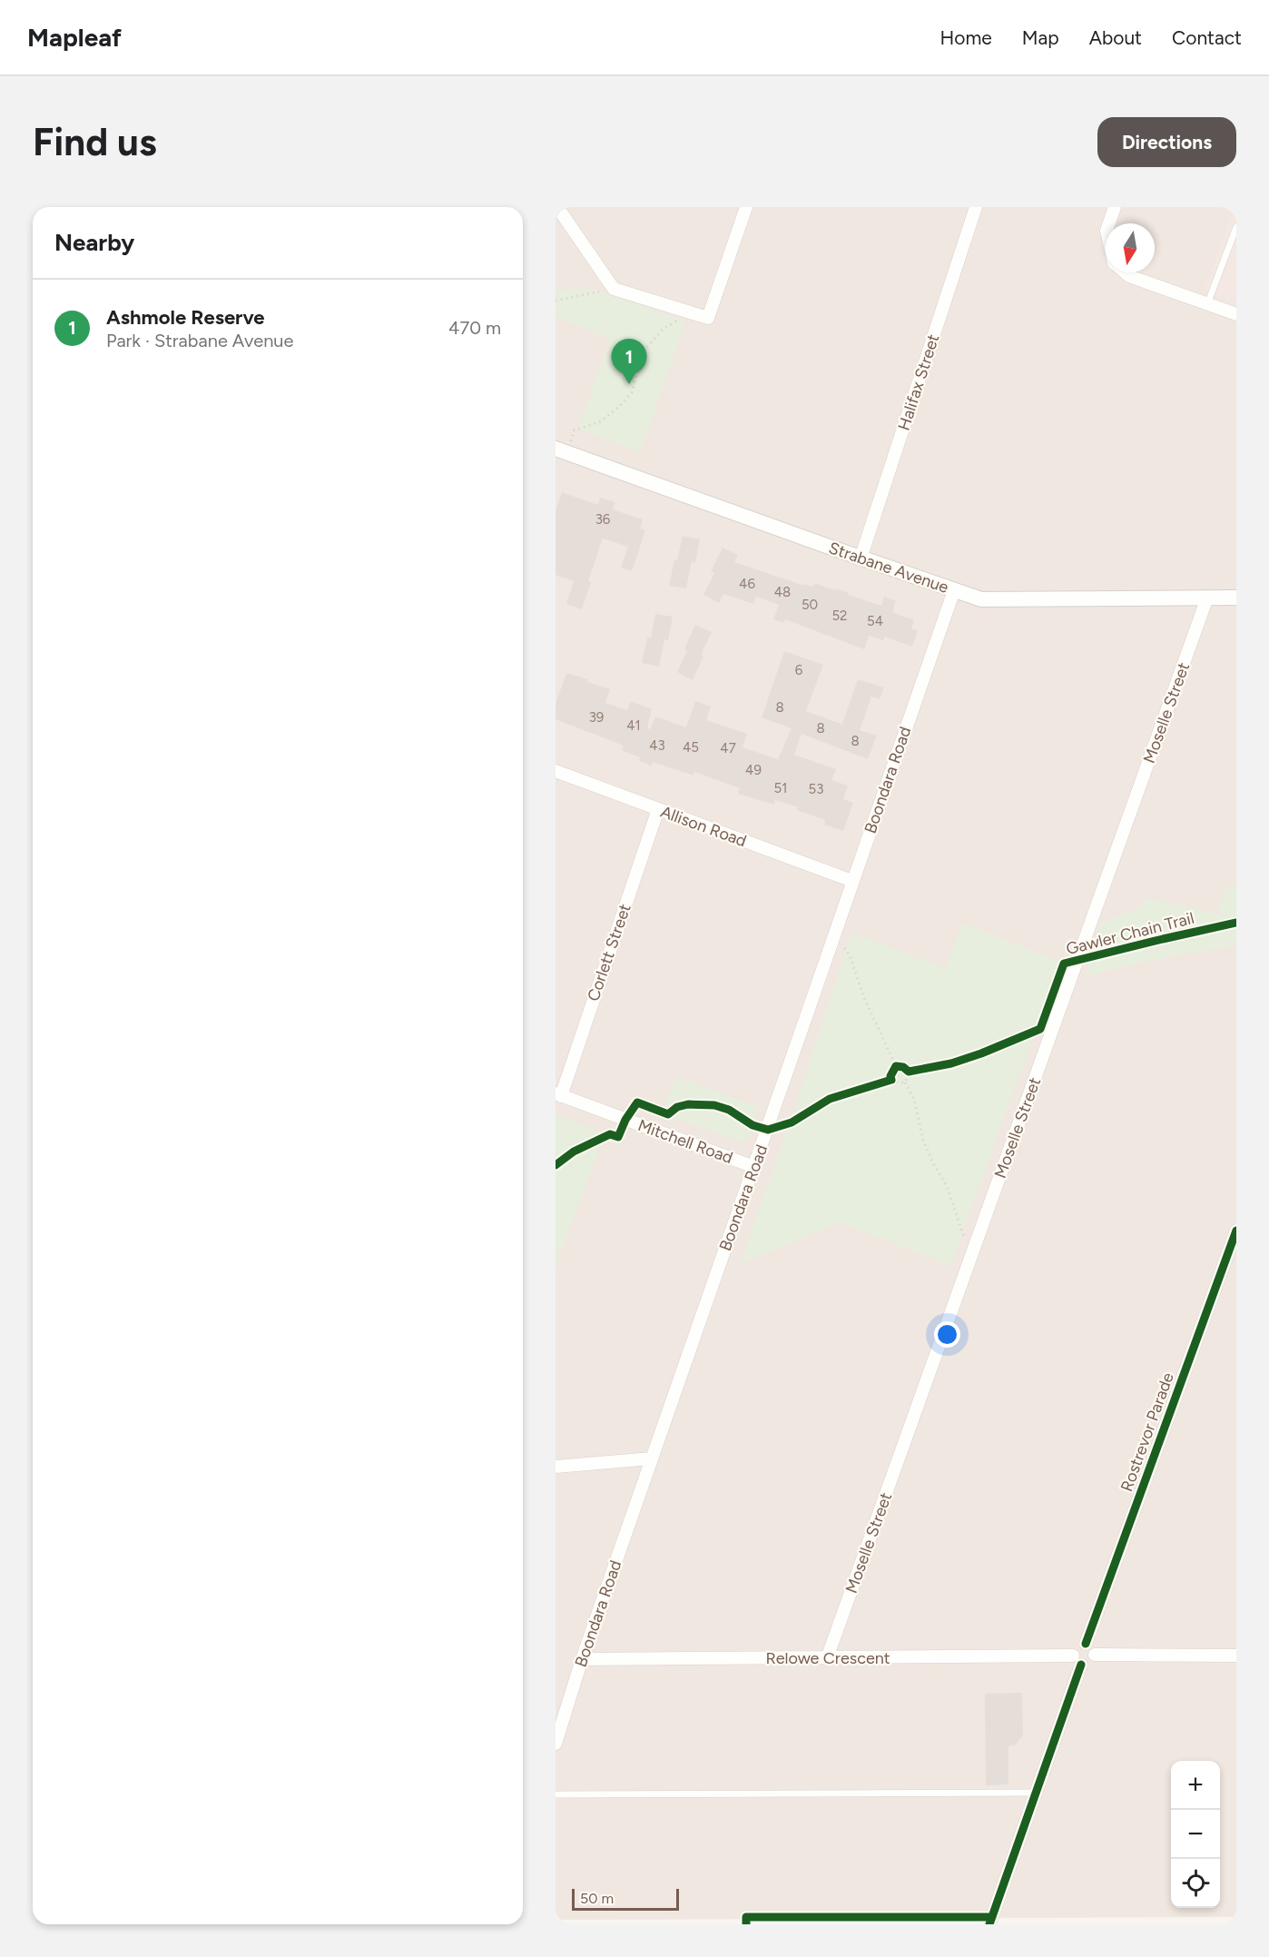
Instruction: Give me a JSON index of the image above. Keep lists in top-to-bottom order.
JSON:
{
  "streets": {
    "street": [
      "Halifax Street",
      "Strabane Avenue",
      "Moselle Street",
      "Boondara Road",
      "Allison Road",
      "Corlett Street",
      "Mitchell Road",
      "Rostrevor Parade",
      "Relowe Crescent"
    ],
    "cycle path": ["Gawler Chain Trail"]
  },
  "crossings": [
    ["Halifax Street", "Strabane Avenue"],
    ["Strabane Avenue", "Moselle Street"],
    ["Strabane Avenue", "Boondara Road"],
    ["Moselle Street", "Relowe Crescent"],
    ["Boondara Road", "Allison Road"],
    ["Boondara Road", "Mitchell Road"],
    ["Boondara Road", "Relowe Crescent"],
    ["Allison Road", "Corlett Street"],
    ["Corlett Street", "Mitchell Road"],
    ["Rostrevor Parade", "Relowe Crescent"]
  ],
  "house_numbers": [
    "36",
    "46",
    "48",
    "50",
    "52",
    "54",
    "6",
    "8",
    "39",
    "41",
    "8",
    "8",
    "43",
    "45",
    "47",
    "49",
    "51",
    "53"
  ],
  "scale_bar": "50 m",
  "north": "bottom",
  "page": {
    "header": "Mapleaf",
    "nav": [
      "Home",
      "Map",
      "About",
      "Contact"
    ],
    "buttons": "Directions",
    "title": "Find us",
    "heading": "Nearby",
    "list": [
      {
        "mark": "1",
        "name": "Ashmole Reserve",
        "note": "Park · Strabane Avenue",
        "value": "470 m"
      }
    ],
    "pins": "1",
    "map_buttons": ["+", "−"],
    "scale": "50 m"
  }
}
